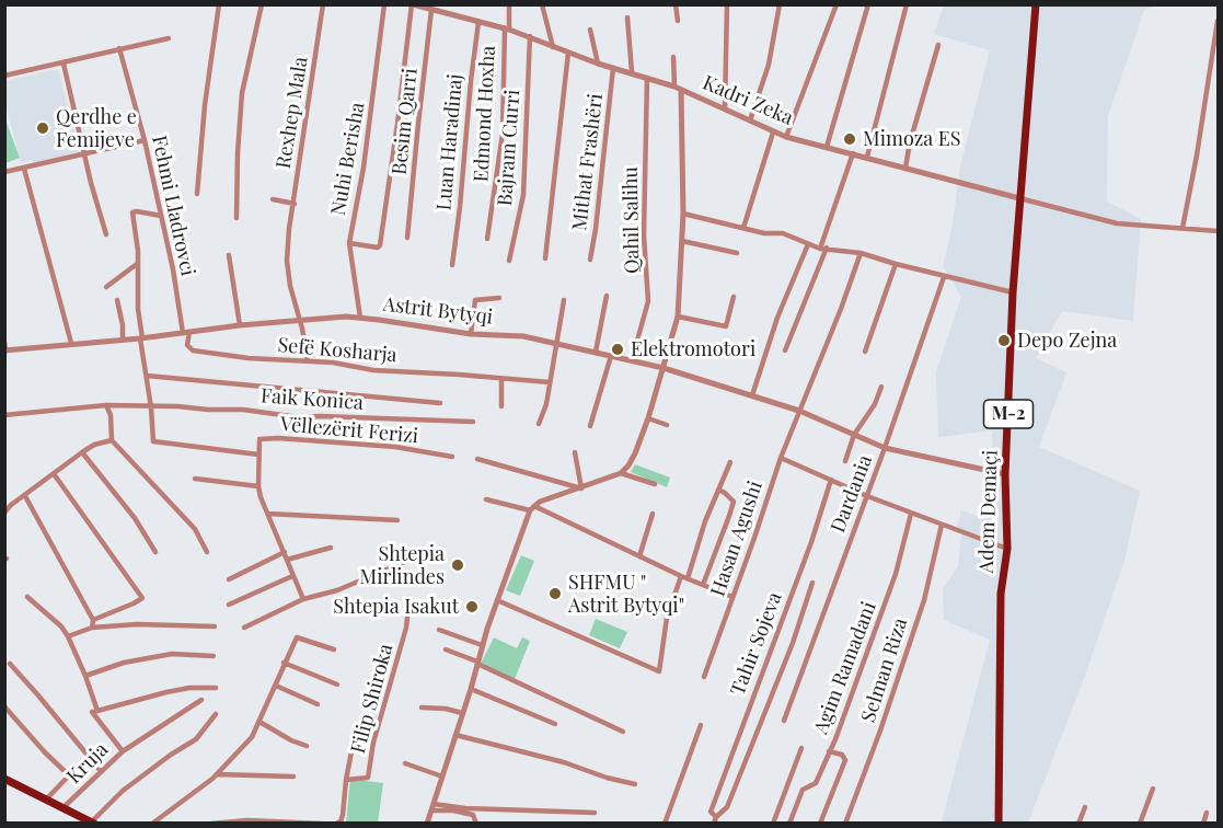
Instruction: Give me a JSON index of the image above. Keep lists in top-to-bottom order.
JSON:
{
  "streets": {
    "main road": ["M-2", "Adem Demaçi"],
    "street": [
      "Kadri Zeka",
      "Rexhep Mala",
      "Edmond Hoxha",
      "Besim Qarri",
      "Luan Haradinaj",
      "Bajram Curri",
      "Nuhi Berisha",
      "Mithat Frashëri",
      "Fehmi Lladrovci",
      "Qahil Salihu",
      "Astrit Bytyqi",
      "Sefë Kosharja",
      "Faik Konica",
      "Vëllezërit Ferizi",
      "Dardania",
      "Hasan Agushi",
      "Tahir Sojeva",
      "Agim Ramadani",
      "Selman Riza",
      "Filip Shiroka",
      "Kruja"
    ]
  },
  "crossings": [
    ["Kadri Zeka", "Edmond Hoxha"],
    ["Kadri Zeka", "Besim Qarri"],
    ["Kadri Zeka", "Luan Haradinaj"],
    ["Kadri Zeka", "Bajram Curri"],
    ["Kadri Zeka", "Mithat Frashëri"],
    ["Kadri Zeka", "Qahil Salihu"],
    ["Kadri Zeka", "Adem Demaçi"],
    ["Rexhep Mala", "Astrit Bytyqi"],
    ["Rexhep Mala", "Sefë Kosharja"],
    ["Nuhi Berisha", "Astrit Bytyqi"],
    ["Fehmi Lladrovci", "Astrit Bytyqi"],
    ["Fehmi Lladrovci", "Sefë Kosharja"],
    ["Qahil Salihu", "Astrit Bytyqi"],
    ["Astrit Bytyqi", "Sefë Kosharja"],
    ["Astrit Bytyqi", "Dardania"],
    ["Astrit Bytyqi", "Adem Demaçi"],
    ["Astrit Bytyqi", "Hasan Agushi"]
  ],
  "places": [
    "Qerdhe e Femijeve",
    "Mimoza ES",
    "Depo Zejna",
    "Elektromotori",
    "Shtepia Mirlindes",
    "SHFMU \" Astrit Bytyqi\"",
    "Shtepia Isakut"
  ]
}
